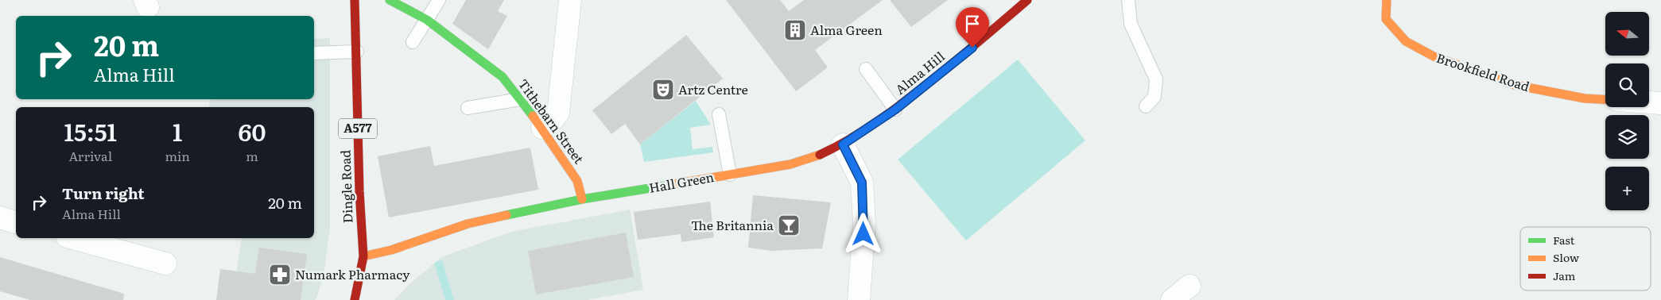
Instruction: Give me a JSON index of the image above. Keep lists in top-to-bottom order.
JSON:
{
  "streets": {
    "street": [
      "Brookfield Road",
      "Alma Hill",
      "Tithebarn Street",
      "A577",
      "Hall Green",
      "Dingle Road"
    ]
  },
  "crossings": [
    ["Alma Hill", "Hall Green"],
    ["Tithebarn Street", "Hall Green"],
    ["Hall Green", "Dingle Road"]
  ],
  "places": {
    "building": ["Alma Green"],
    "theatre": ["Artz Centre"],
    "bar": ["The Britannia"],
    "pharmacy": ["Numark Pharmacy"]
  },
  "legend": ["Fast", "Slow", "Jam"],
  "north": "left",
  "page": {
    "map_buttons": "+",
    "turn": ["20 m", "Alma Hill"],
    "eta": [
      "15:51",
      "Arrival",
      "1",
      "min",
      "60",
      "m"
    ],
    "list": [
      {
        "name": "Turn right",
        "note": "Alma Hill",
        "value": "20 m"
      }
    ]
  }
}
